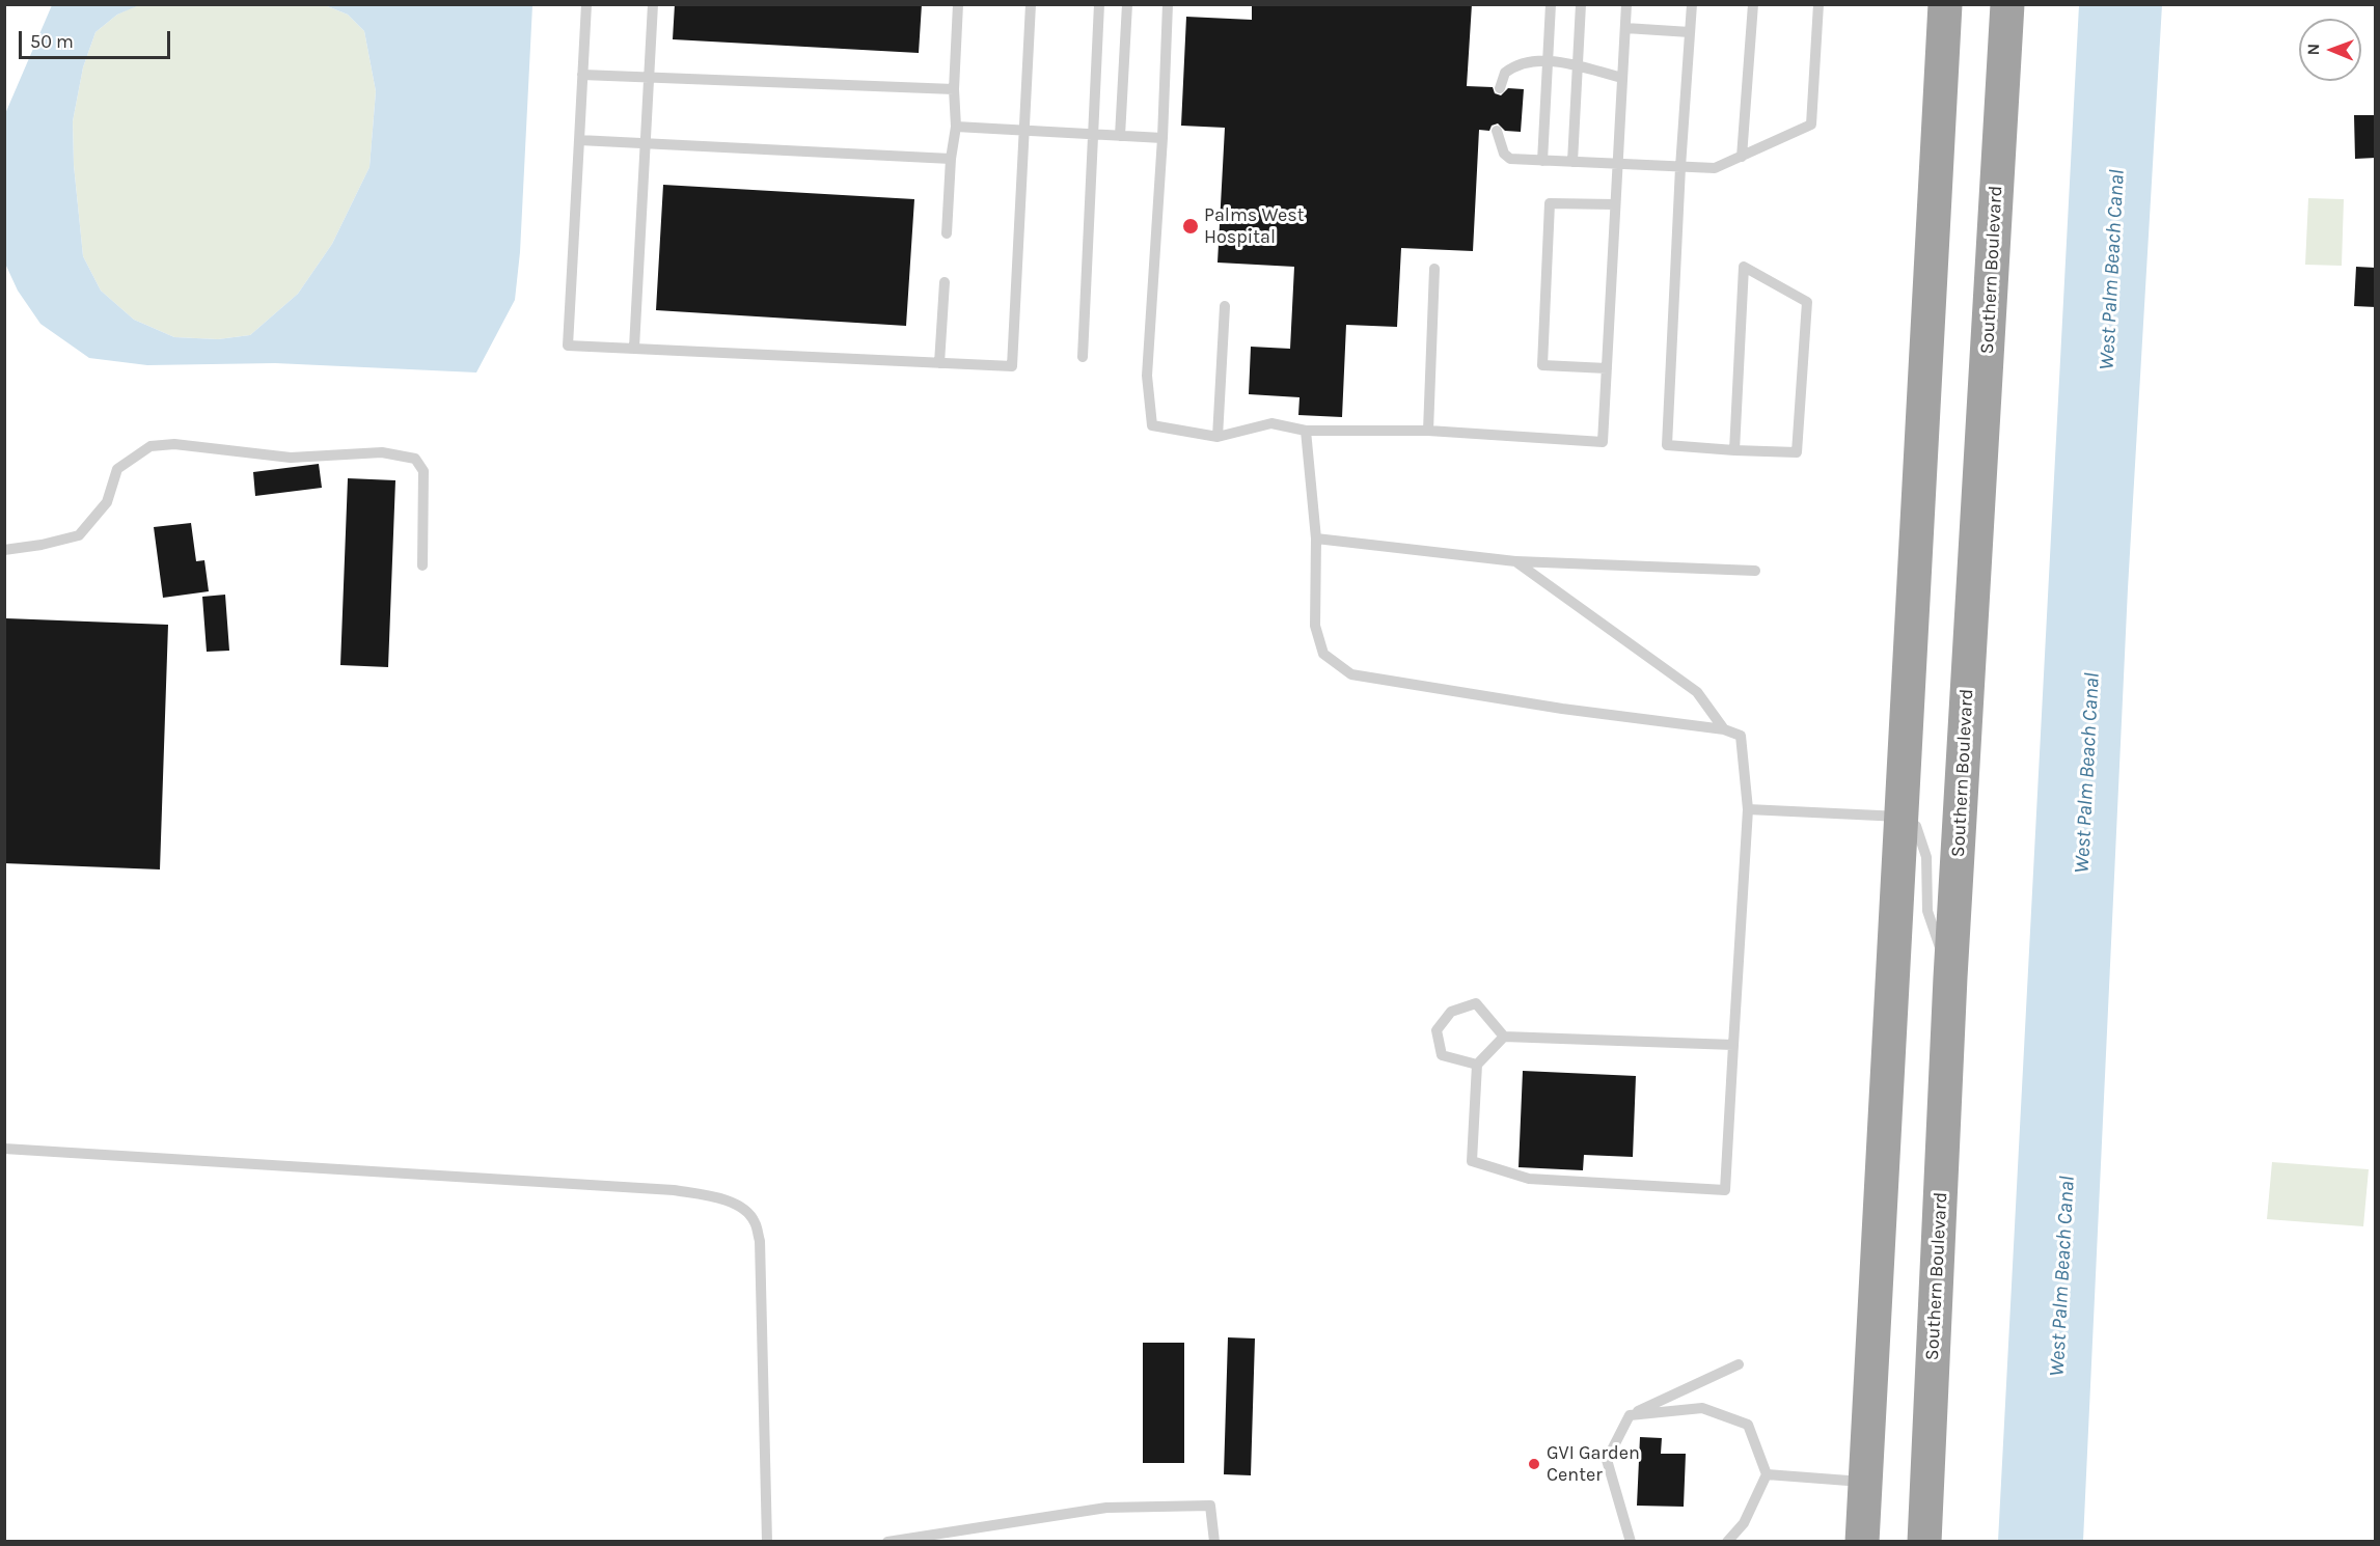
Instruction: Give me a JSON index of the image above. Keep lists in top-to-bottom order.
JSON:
{
  "streets": {
    "highway": ["Southern Boulevard"]
  },
  "water": ["West Palm Beach Canal"],
  "places": ["Palms West Hospital", "GVI Garden Center"],
  "scale_bar": "50 m",
  "north": "left"
}
